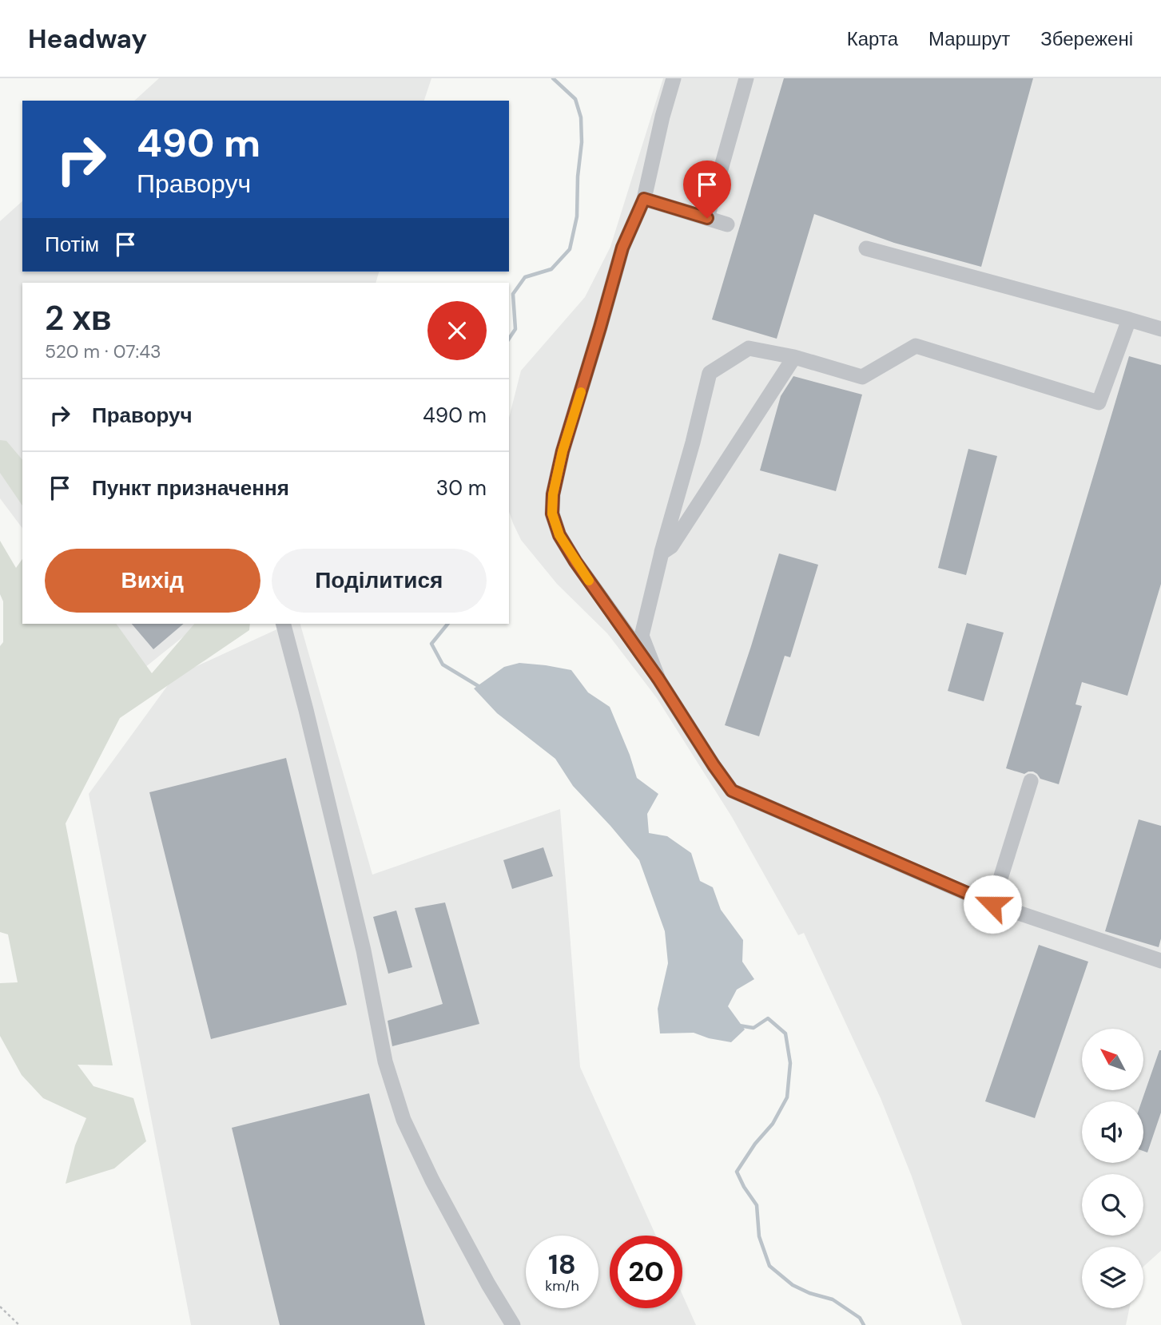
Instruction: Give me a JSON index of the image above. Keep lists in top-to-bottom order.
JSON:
{
  "north": "top left",
  "page": {
    "header": "Headway",
    "nav": ["Карта", "Маршрут", "Збережені"],
    "turn": ["490 m", "Праворуч"],
    "then": "Потім",
    "heading": ["2 хв", "520 m · 07:43"],
    "list": [
      {
        "name": "Праворуч",
        "value": "490 m"
      },
      {
        "name": "Пункт призначення",
        "value": "30 m"
      }
    ],
    "buttons": ["Вихід", "Поділитися"],
    "speed": "18 km/h",
    "limit": "20"
  }
}
